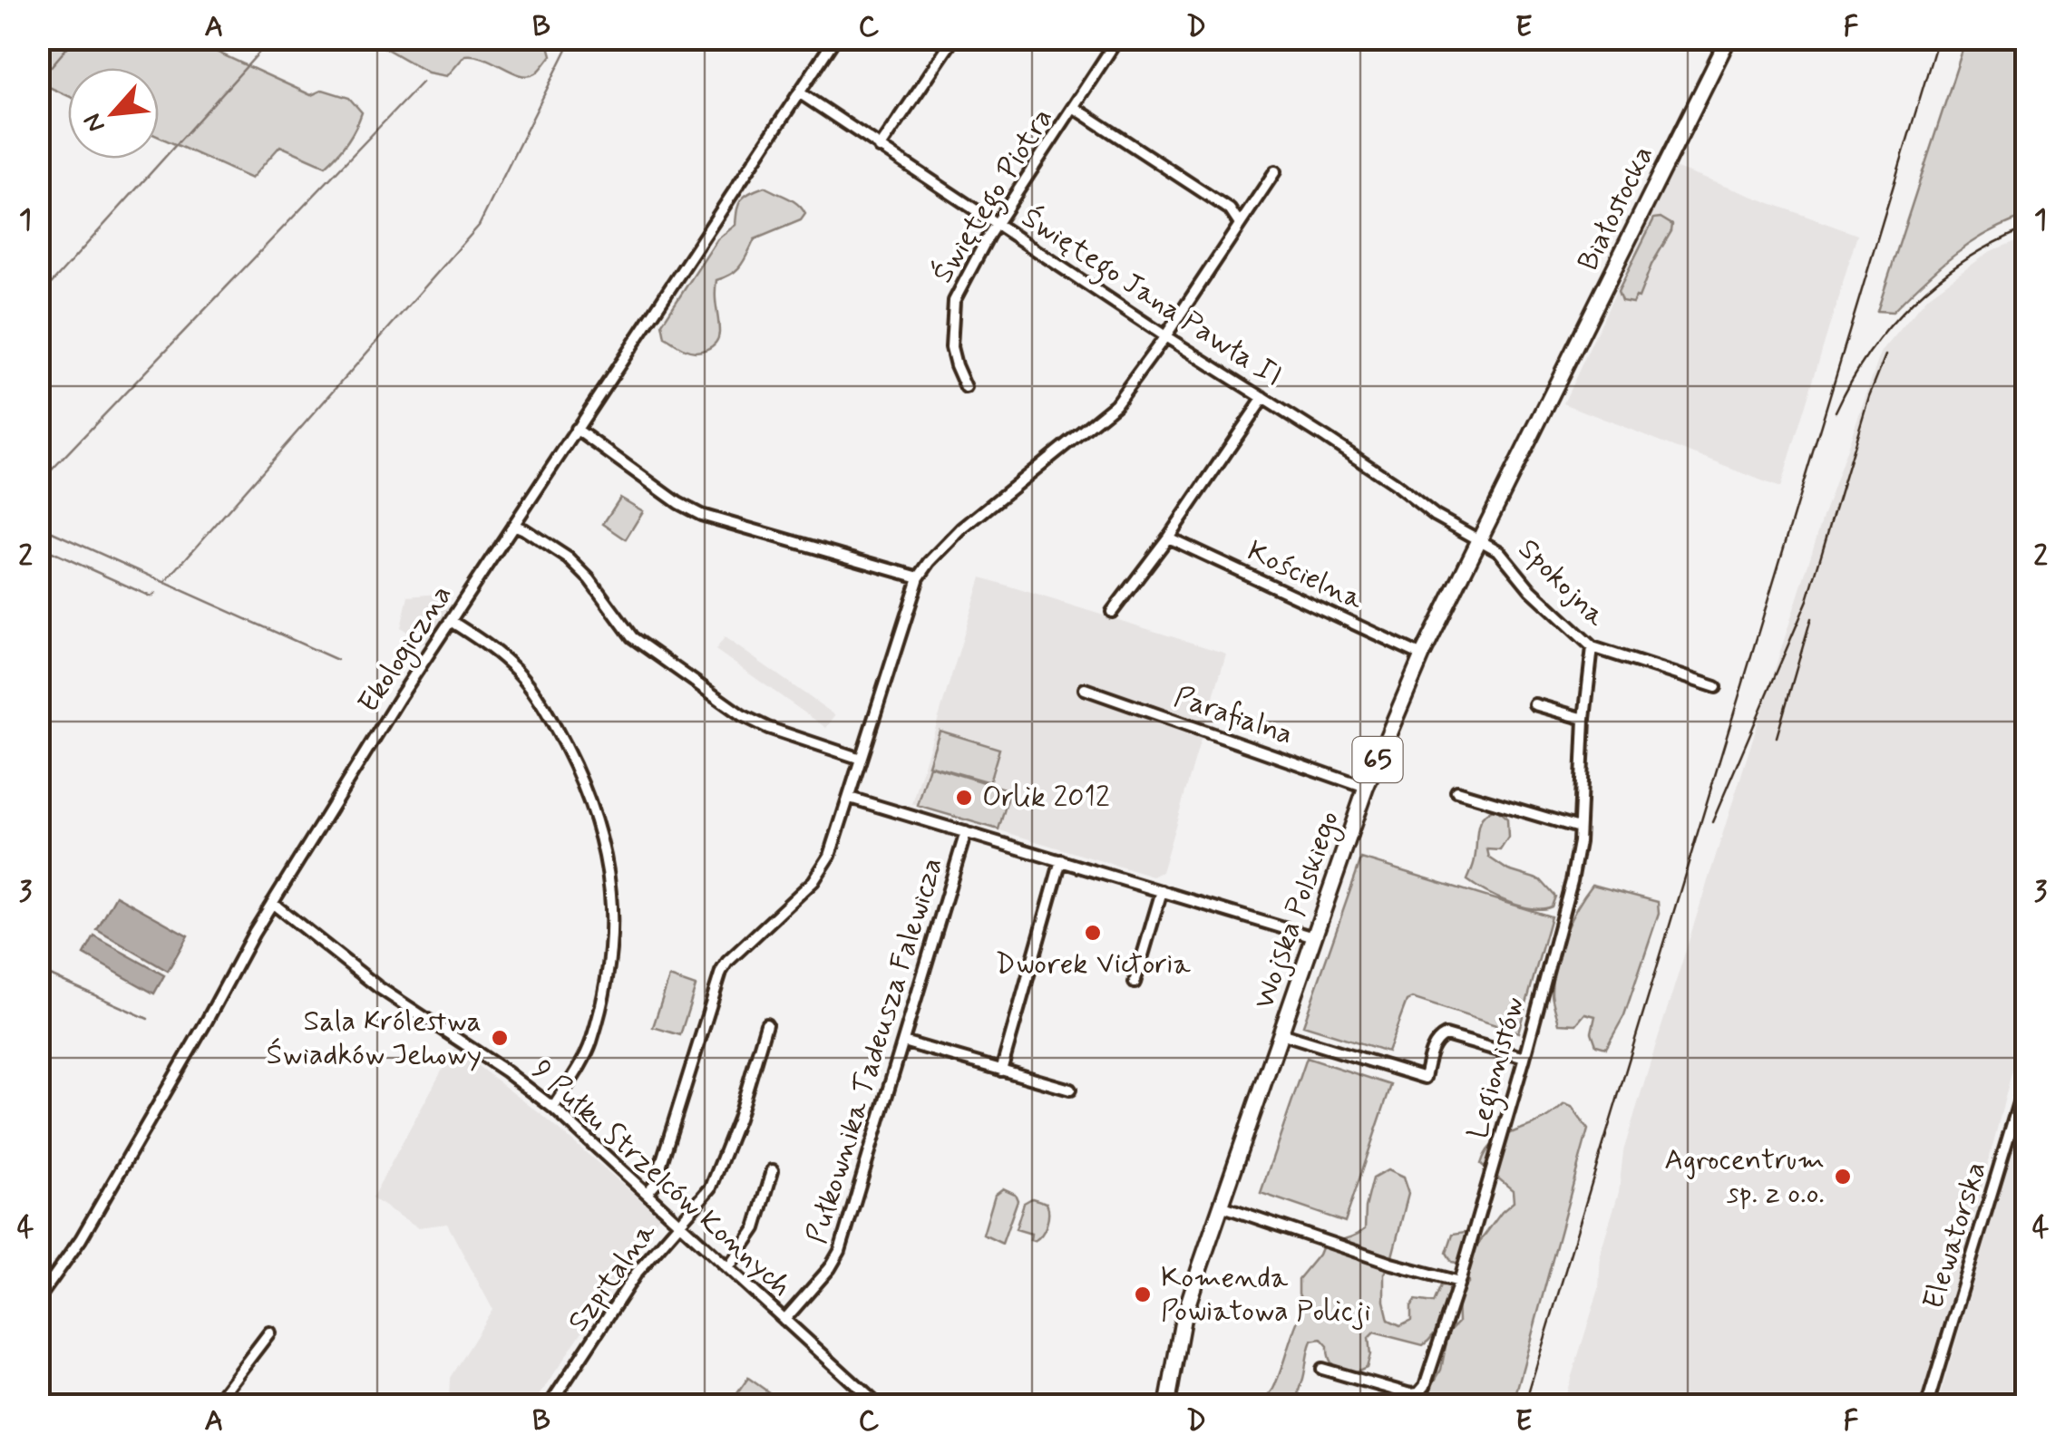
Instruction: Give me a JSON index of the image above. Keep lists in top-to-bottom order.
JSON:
{
  "streets": {
    "main road": ["Białostocka", "65", "Wojska Polskiego"],
    "street": [
      "Świętego Piotra",
      "Świętego Jana Pawła II",
      "Kościelna",
      "Spokojna",
      "Ekologiczna",
      "Parafialna",
      "Pułkownika Tadeusza Falewicza",
      "Legionistów",
      "9 Pułku Strzelców Konnych",
      "Elewatorska",
      "Szpitalna"
    ]
  },
  "crossings": [
    ["Świętego Piotra", "Świętego Jana Pawła II"],
    ["Białostocka", "Wojska Polskiego"],
    ["Świętego Jana Pawła II", "Spokojna"],
    ["Świętego Jana Pawła II", "Ekologiczna"],
    ["Świętego Jana Pawła II", "Wojska Polskiego"],
    ["Kościelna", "Wojska Polskiego"],
    ["Spokojna", "Wojska Polskiego"],
    ["Spokojna", "Legionistów"],
    ["Ekologiczna", "9 Pułku Strzelców Konnych"],
    ["Parafialna", "Wojska Polskiego"],
    ["Pułkownika Tadeusza Falewicza", "9 Pułku Strzelców Konnych"],
    ["9 Pułku Strzelców Konnych", "Szpitalna"]
  ],
  "places": [
    "Orlik 2012",
    "Dworek Victoria",
    "Sala Królestwa Świadków Jehowy",
    "Agrocentrum sp. z o.o.",
    "Komenda Powiatowa Policji"
  ],
  "north": "bottom left",
  "grid": {
    "columns": [
      "A",
      "B",
      "C",
      "D",
      "E",
      "F"
    ],
    "rows": [
      "1",
      "2",
      "3",
      "4"
    ]
  }
}
